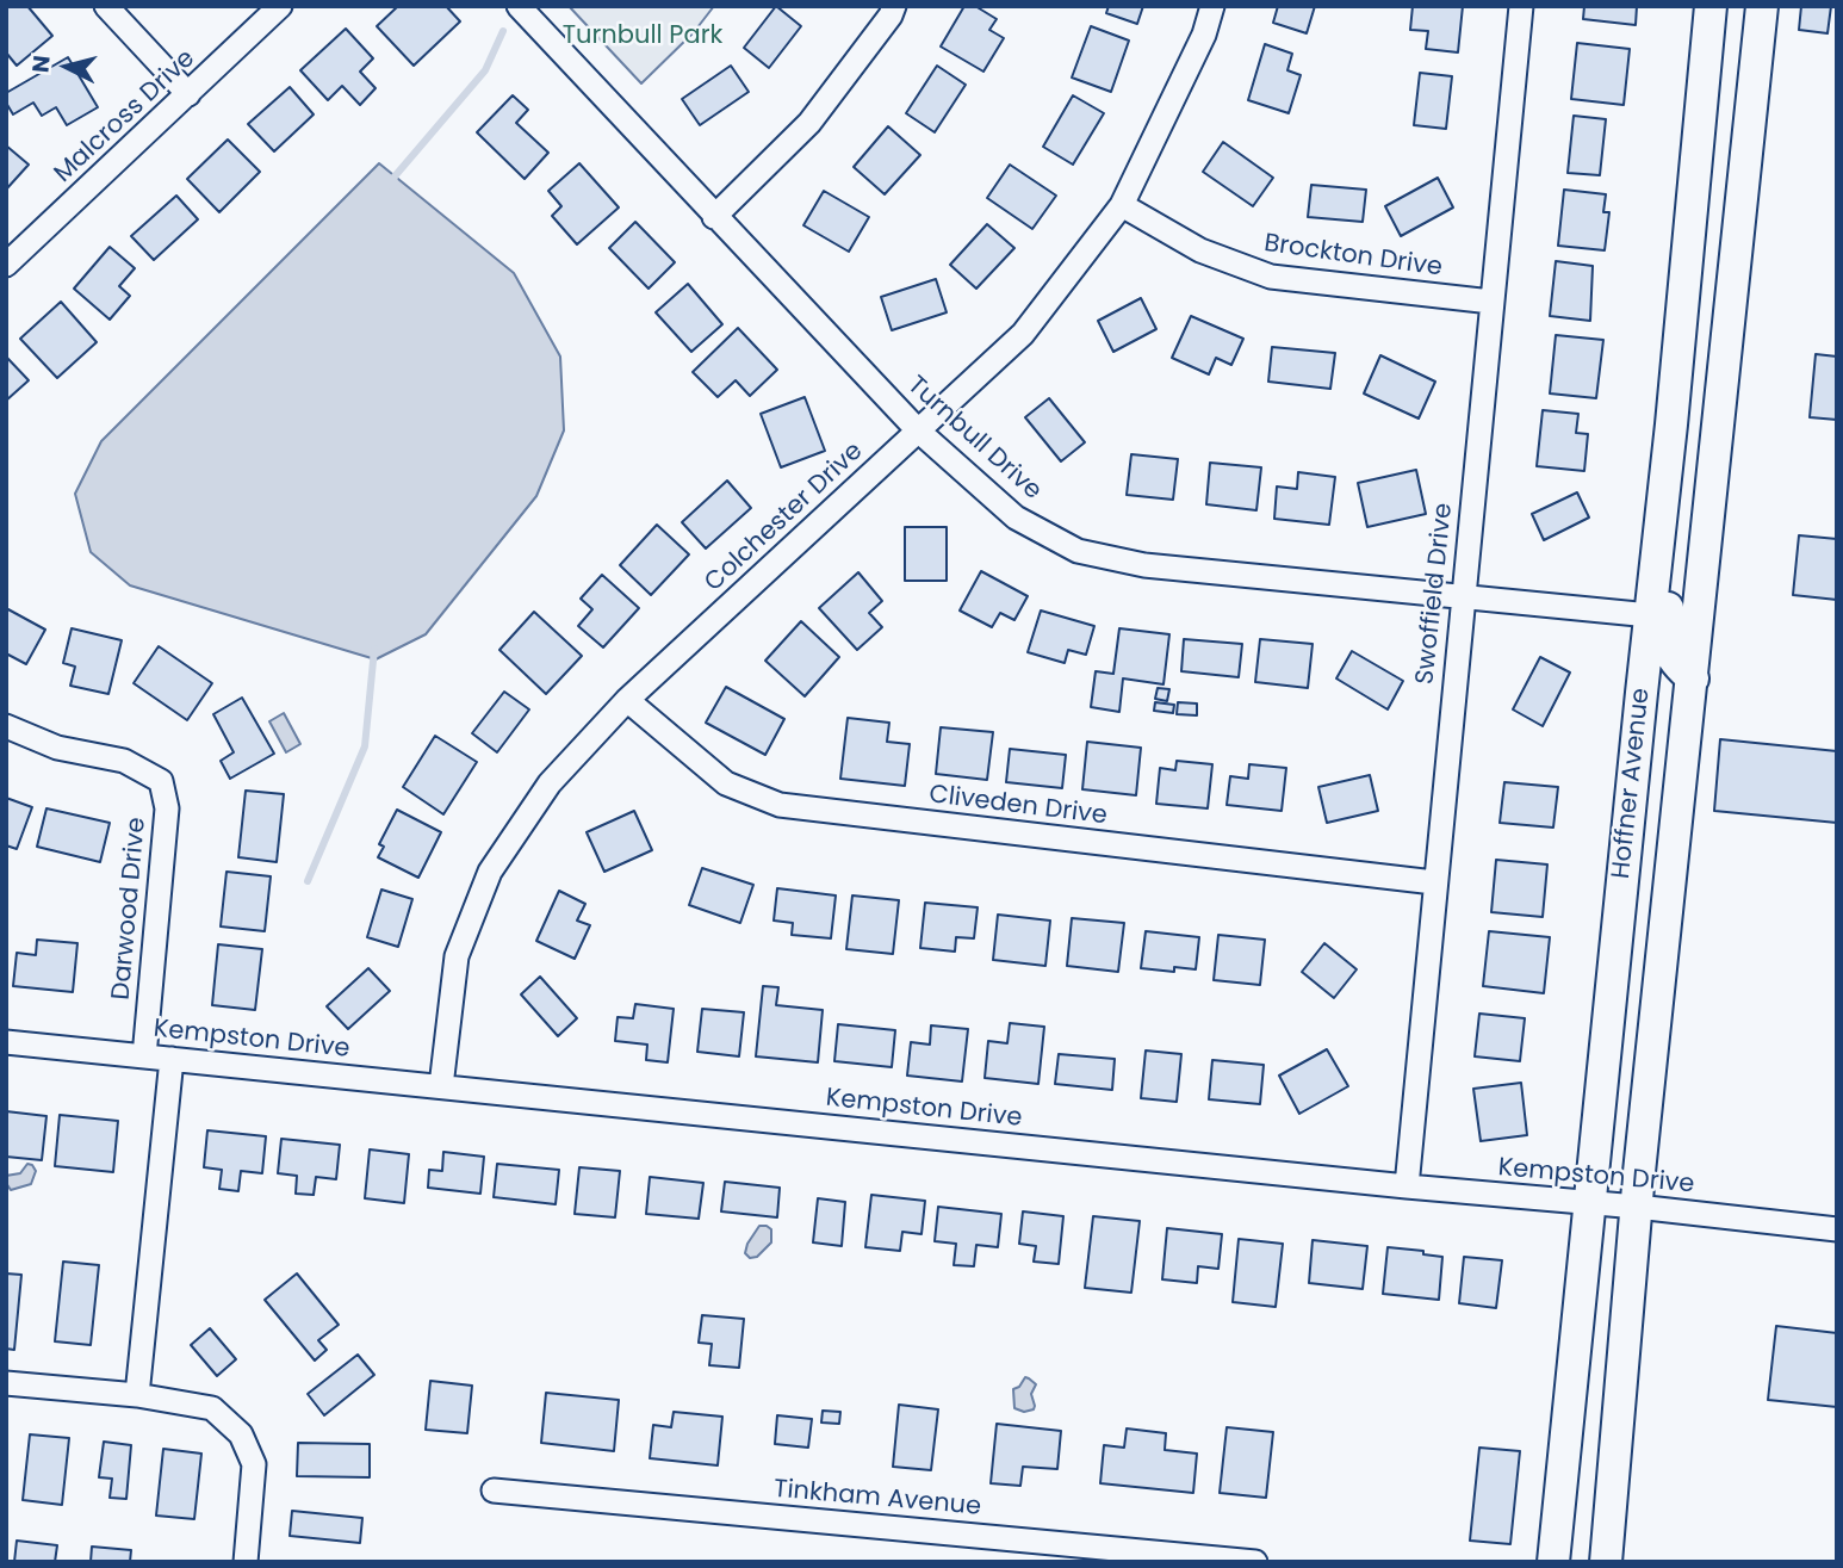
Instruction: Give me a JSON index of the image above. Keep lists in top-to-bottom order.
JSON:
{
  "streets": {
    "main road": ["Hoffner Avenue"],
    "street": [
      "Malcross Drive",
      "Brockton Drive",
      "Turnbull Drive",
      "Colchester Drive",
      "Swoffield Drive",
      "Cliveden Drive",
      "Darwood Drive",
      "Kempston Drive",
      "Tinkham Avenue"
    ]
  },
  "crossings": [
    ["Brockton Drive", "Colchester Drive"],
    ["Brockton Drive", "Swoffield Drive"],
    ["Turnbull Drive", "Colchester Drive"],
    ["Turnbull Drive", "Swoffield Drive"],
    ["Turnbull Drive", "Hoffner Avenue"],
    ["Colchester Drive", "Cliveden Drive"],
    ["Colchester Drive", "Kempston Drive"],
    ["Swoffield Drive", "Cliveden Drive"],
    ["Swoffield Drive", "Kempston Drive"],
    ["Hoffner Avenue", "Kempston Drive"],
    ["Darwood Drive", "Kempston Drive"]
  ],
  "parks": ["Turnbull Park"],
  "north": "left"
}
